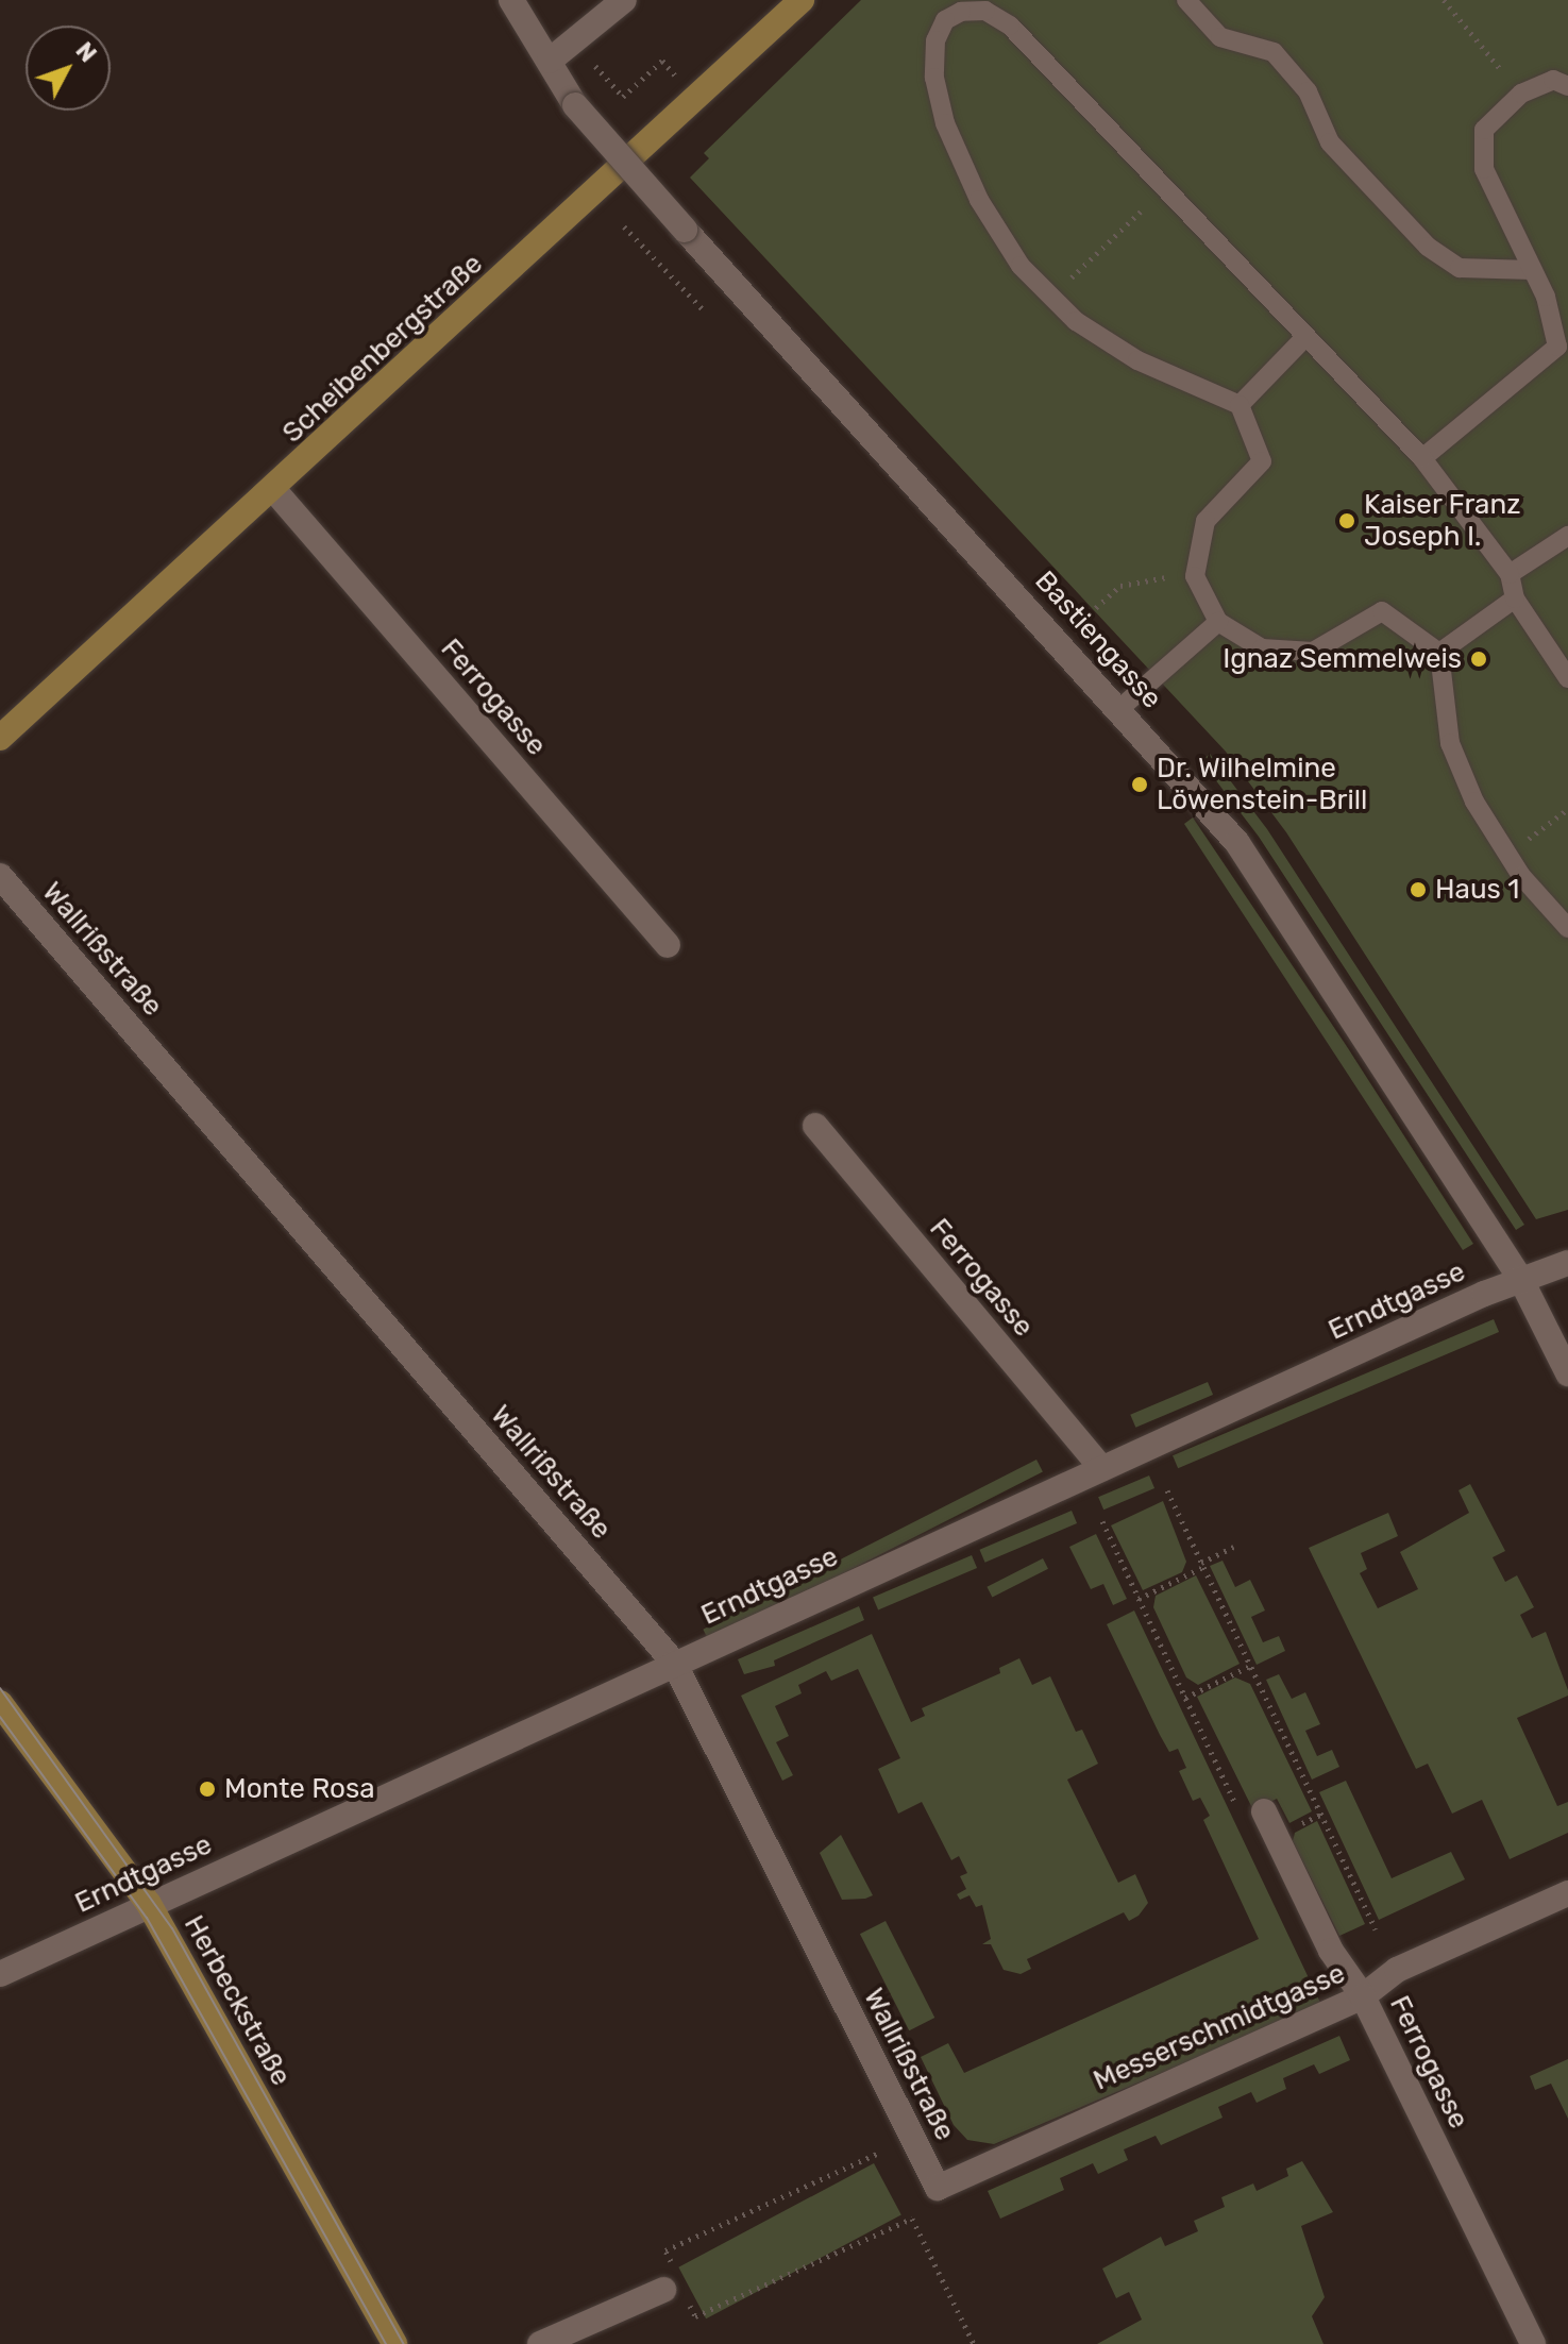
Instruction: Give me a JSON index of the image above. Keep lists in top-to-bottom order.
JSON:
{
  "streets": {
    "street": [
      "Scheibenbergstraße",
      "Bastiengasse",
      "Ferrogasse",
      "Wallrißstraße",
      "Erndtgasse",
      "Herbeckstraße",
      "Messerschmidtgasse"
    ]
  },
  "crossings": [
    ["Scheibenbergstraße", "Ferrogasse"],
    ["Bastiengasse", "Erndtgasse"],
    ["Ferrogasse", "Erndtgasse"],
    ["Ferrogasse", "Messerschmidtgasse"],
    ["Wallrißstraße", "Erndtgasse"],
    ["Wallrißstraße", "Messerschmidtgasse"],
    ["Erndtgasse", "Herbeckstraße"]
  ],
  "places": [
    "Kaiser Franz Joseph I.",
    "Ignaz Semmelweis",
    "Dr. Wilhelmine Löwenstein-Brill",
    "Haus 1",
    "Monte Rosa"
  ],
  "north": "top right"
}
